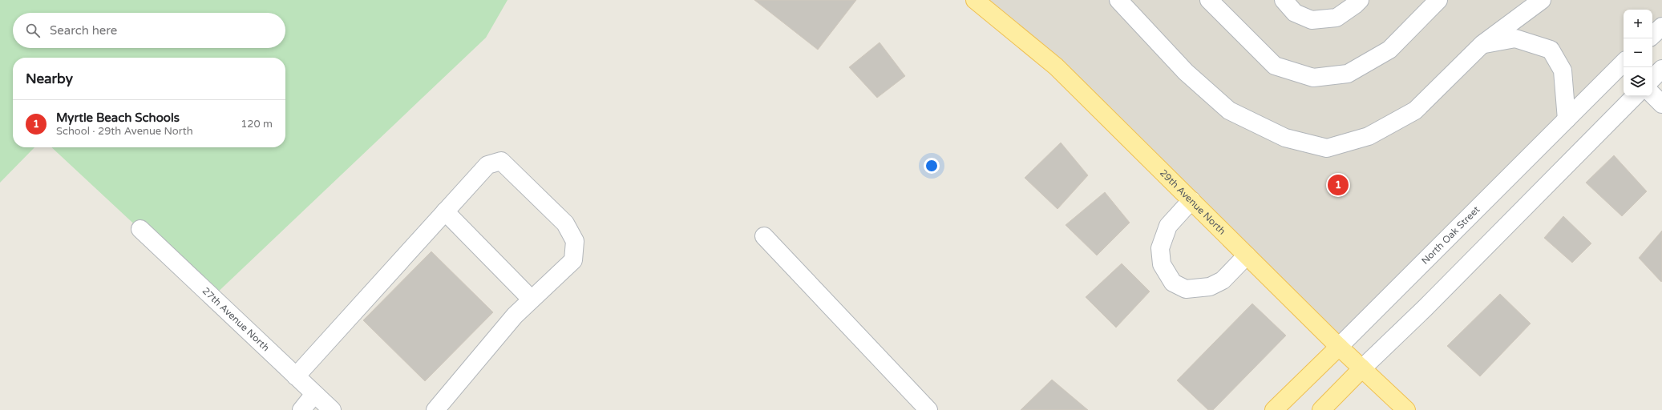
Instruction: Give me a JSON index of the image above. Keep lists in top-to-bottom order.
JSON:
{
  "streets": {
    "main road": ["29th Avenue North", "North Oak Street"],
    "street": ["27th Avenue North"]
  },
  "crossings": [
    ["29th Avenue North", "North Oak Street"]
  ],
  "page": {
    "map_buttons": ["+", "−"],
    "search": "Search here",
    "heading": "Nearby",
    "list": [
      {
        "mark": "1",
        "name": "Myrtle Beach Schools",
        "note": "School · 29th Avenue North",
        "value": "120 m"
      }
    ],
    "pins": "1"
  }
}
